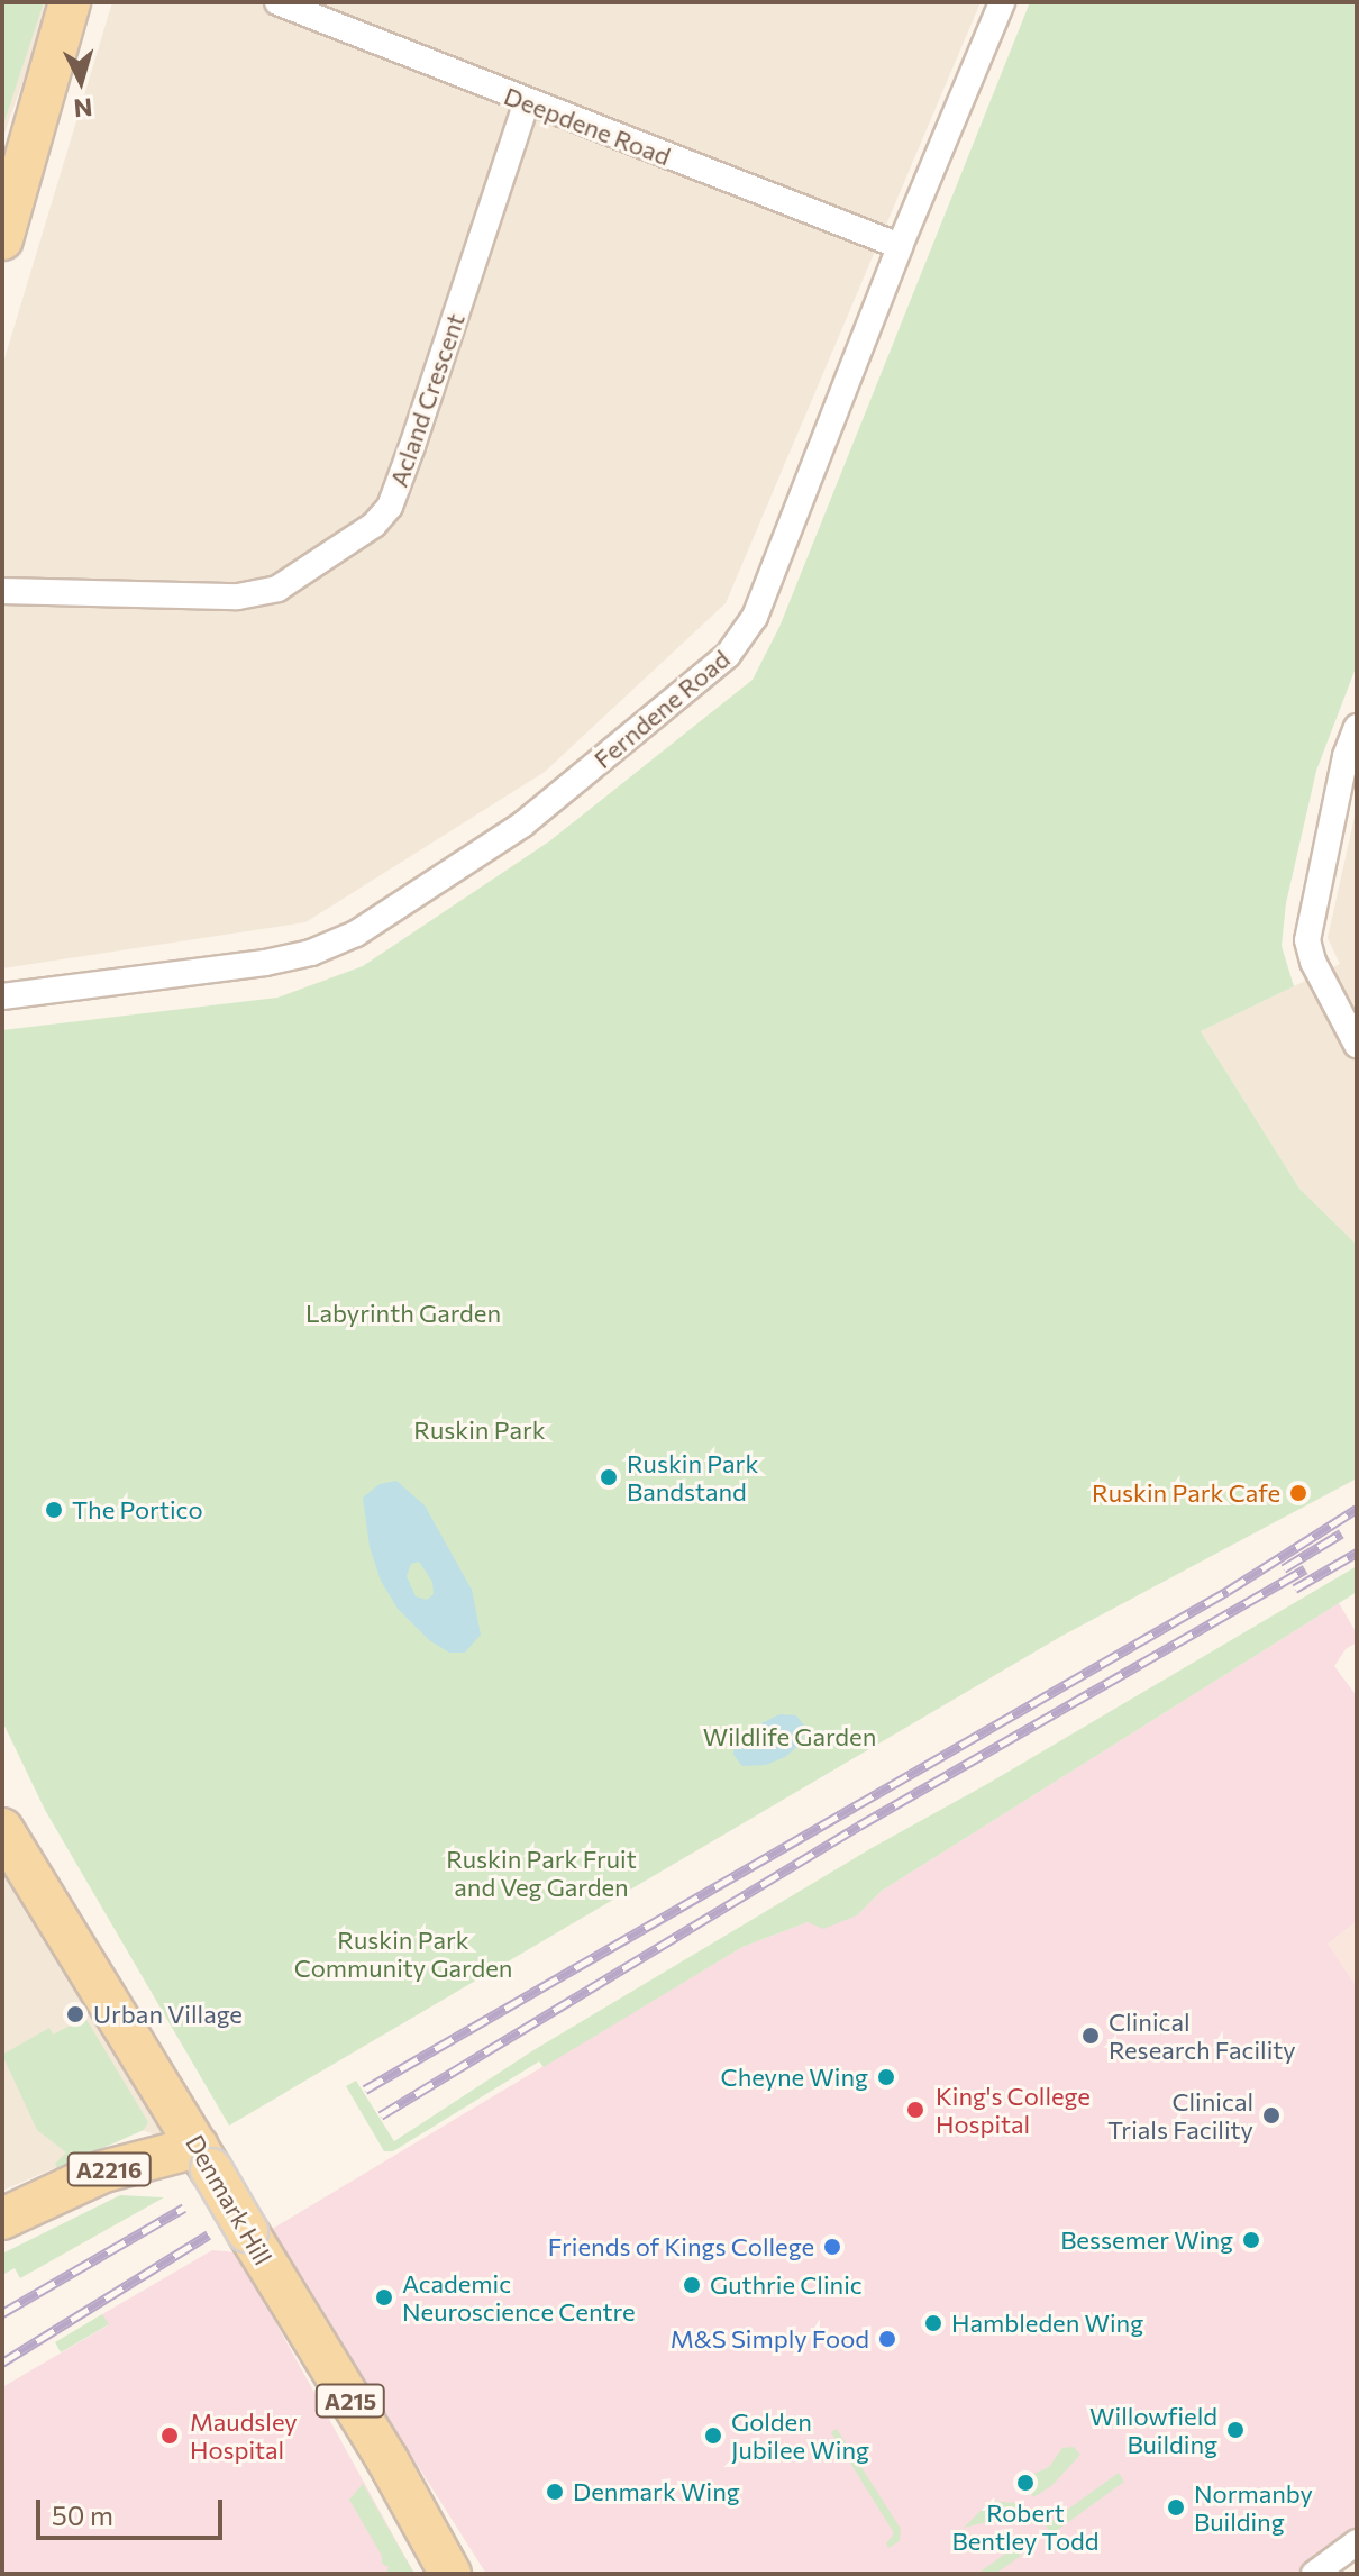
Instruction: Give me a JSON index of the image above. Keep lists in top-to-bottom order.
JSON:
{
  "streets": {
    "main road": ["A2216", "Denmark Hill", "A215"],
    "street": ["Deepdene Road", "Acland Crescent", "Ferndene Road"]
  },
  "crossings": [
    ["Deepdene Road", "Acland Crescent"],
    ["Deepdene Road", "Ferndene Road"],
    ["A2216", "Denmark Hill"]
  ],
  "parks": [
    "Labyrinth Garden",
    "Ruskin Park",
    "Wildlife Garden",
    "Ruskin Park Fruit and Veg Garden",
    "Ruskin Park Community Garden"
  ],
  "places": [
    "Ruskin Park Bandstand",
    "Ruskin Park Cafe",
    "The Portico",
    "Urban Village",
    "Clinical Research Facility",
    "Cheyne Wing",
    "King's College Hospital",
    "Clinical Trials Facility",
    "Bessemer Wing",
    "Friends of Kings College",
    "Guthrie Clinic",
    "Academic Neuroscience Centre",
    "Hambleden Wing",
    "M&S Simply Food",
    "Willowfield Building",
    "Maudsley Hospital",
    "Golden Jubilee Wing",
    "Robert Bentley Todd",
    "Denmark Wing",
    "Normanby Building"
  ],
  "scale_bar": "50 m",
  "north": "bottom"
}
